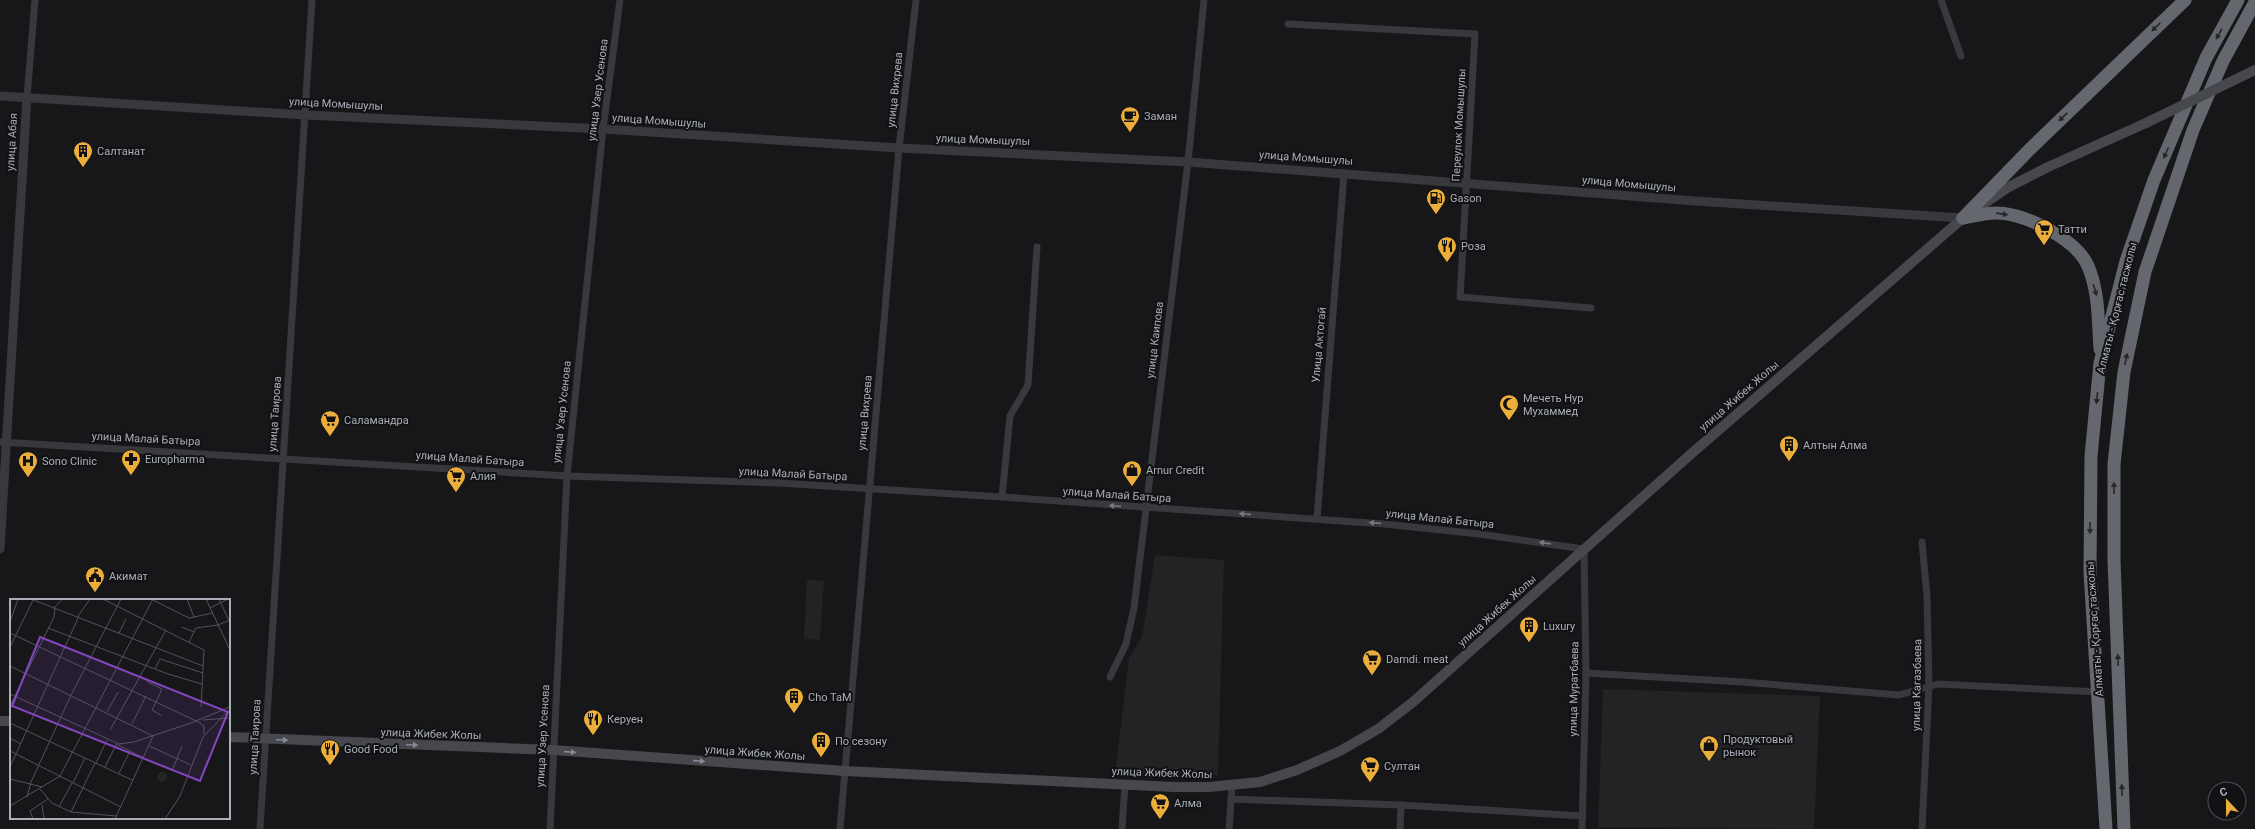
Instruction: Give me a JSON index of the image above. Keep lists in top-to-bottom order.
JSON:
{
  "streets": {
    "highway": ["Алматы - Қорғас тасжолы"],
    "main road": ["улица Жибек Жолы"],
    "street": [
      "улица Узер Усенова",
      "улица Вихрева",
      "улица Момышулы",
      "Переулок Момышулы",
      "улица Абая",
      "улица Каипова",
      "Улица Актогай",
      "улица Таирова",
      "улица Малай Батыра",
      "улица Кагазбаева",
      "улица Муратбаева"
    ]
  },
  "crossings": [
    ["улица Узер Усенова", "улица Момышулы"],
    ["улица Узер Усенова", "улица Жибек Жолы"],
    ["улица Узер Усенова", "улица Малай Батыра"],
    ["улица Вихрева", "улица Момышулы"],
    ["улица Вихрева", "улица Жибек Жолы"],
    ["улица Вихрева", "улица Малай Батыра"],
    ["улица Момышулы", "Переулок Момышулы"],
    ["улица Момышулы", "улица Абая"],
    ["улица Момышулы", "улица Каипова"],
    ["улица Момышулы", "Улица Актогай"],
    ["улица Момышулы", "улица Жибек Жолы"],
    ["улица Момышулы", "улица Таирова"],
    ["улица Абая", "улица Малай Батыра"],
    ["улица Каипова", "улица Малай Батыра"],
    ["Улица Актогай", "улица Малай Батыра"],
    ["улица Жибек Жолы", "улица Таирова"],
    ["улица Жибек Жолы", "улица Малай Батыра"],
    ["улица Жибек Жолы", "улица Муратбаева"],
    ["улица Таирова", "улица Малай Батыра"],
    ["улица Малай Батыра", "улица Муратбаева"]
  ],
  "one_way": ["улица Малай Батыра"],
  "places": {
    "cafe": ["Заман"],
    "building": [
      "Салтанат",
      "Алтын Алма",
      "Luxury",
      "Cho TaM",
      "По сезону"
    ],
    "fuel station": ["Gason"],
    "supermarket": [
      "Татти",
      "Саламандра",
      "Алия",
      "Damdi. meat",
      "Султан",
      "Алма"
    ],
    "restaurant": ["Роза", "Керуен", "Good Food"],
    "mosque": ["Мечеть Нур Мухаммед"],
    "pharmacy": ["Europharma"],
    "hospital": ["Sono Clinic"],
    "shop": ["Arnur Credit", "Продуктовый рынок"],
    "public building": ["Акимат"]
  },
  "north": "top"
}
